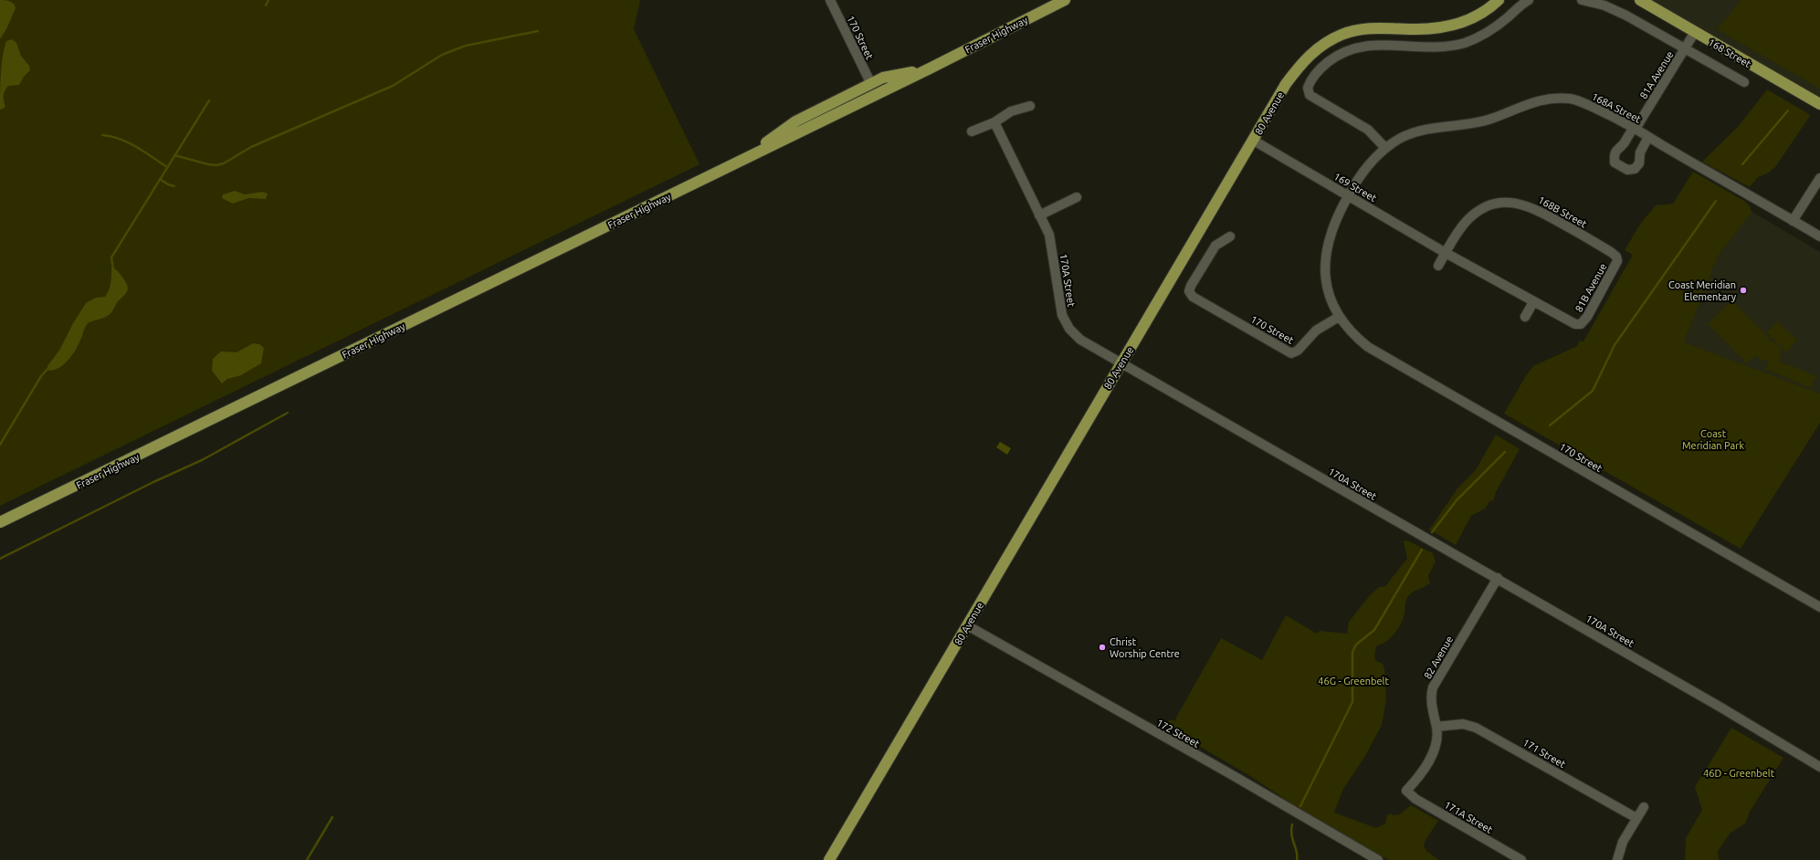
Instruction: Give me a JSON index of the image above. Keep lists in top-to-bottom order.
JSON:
{
  "streets": {
    "main road": ["Fraser Highway", "168 Street", "80 Avenue"],
    "street": [
      "170 Street",
      "81A Avenue",
      "168A Street",
      "169 Street",
      "168B Street",
      "170A Street",
      "81B Avenue",
      "82 Avenue",
      "172 Street",
      "171 Street",
      "171A Street"
    ]
  },
  "crossings": [
    ["Fraser Highway", "170 Street"],
    ["170 Street", "168A Street"],
    ["170 Street", "169 Street"],
    ["168 Street", "81A Avenue"],
    ["81A Avenue", "168A Street"],
    ["168A Street", "169 Street"],
    ["80 Avenue", "169 Street"],
    ["80 Avenue", "170A Street"],
    ["80 Avenue", "172 Street"],
    ["169 Street", "168B Street"],
    ["169 Street", "81B Avenue"],
    ["168B Street", "81B Avenue"],
    ["170A Street", "82 Avenue"],
    ["82 Avenue", "171 Street"],
    ["82 Avenue", "171A Street"]
  ],
  "parks": ["Coast Meridian Park", "46G - Greenbelt", "46D - Greenbelt"],
  "places": ["Coast Meridian Elementary", "Christ Worship Centre"]
}
